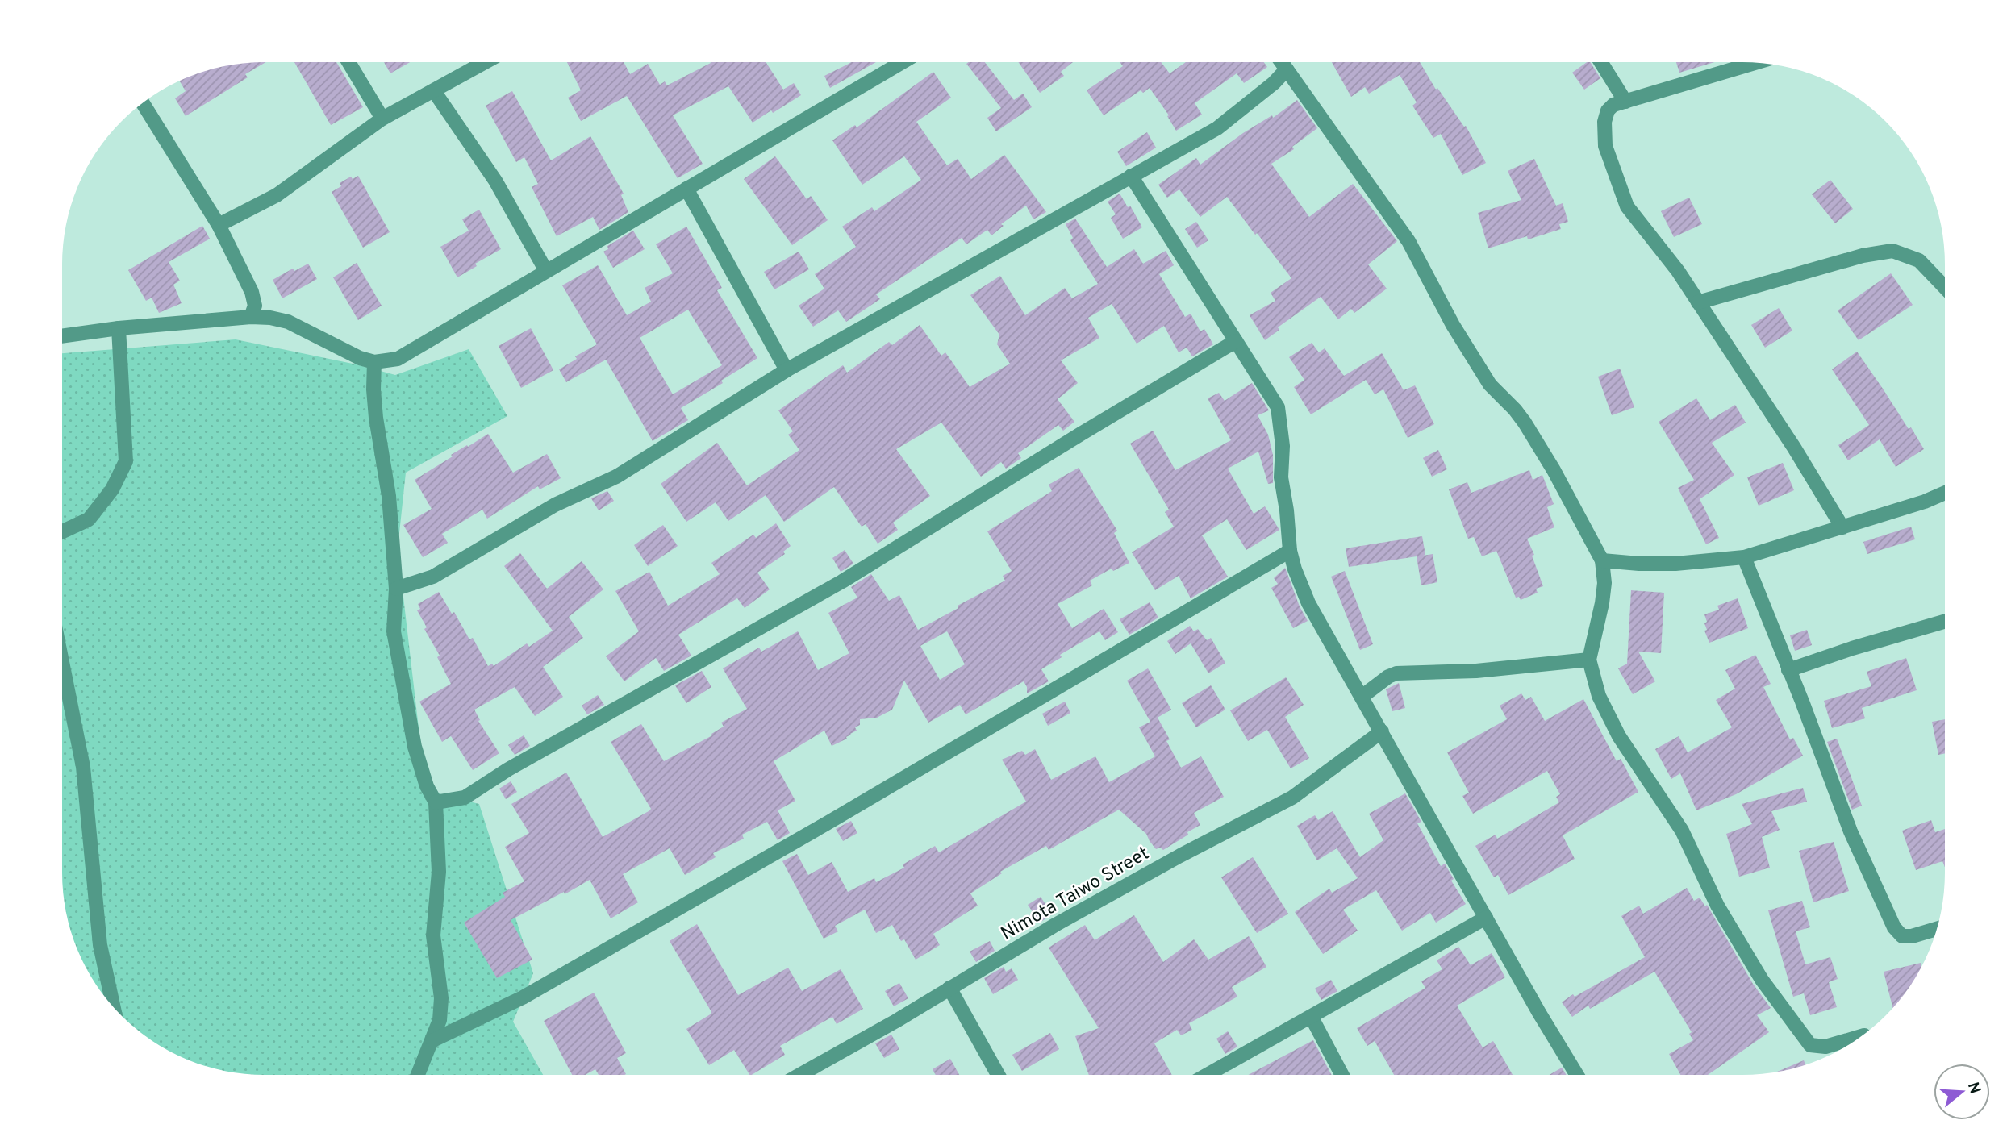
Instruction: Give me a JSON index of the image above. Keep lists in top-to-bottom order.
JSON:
{
  "streets": {
    "street": ["Nimota Taiwo Street"]
  },
  "north": "right"
}
